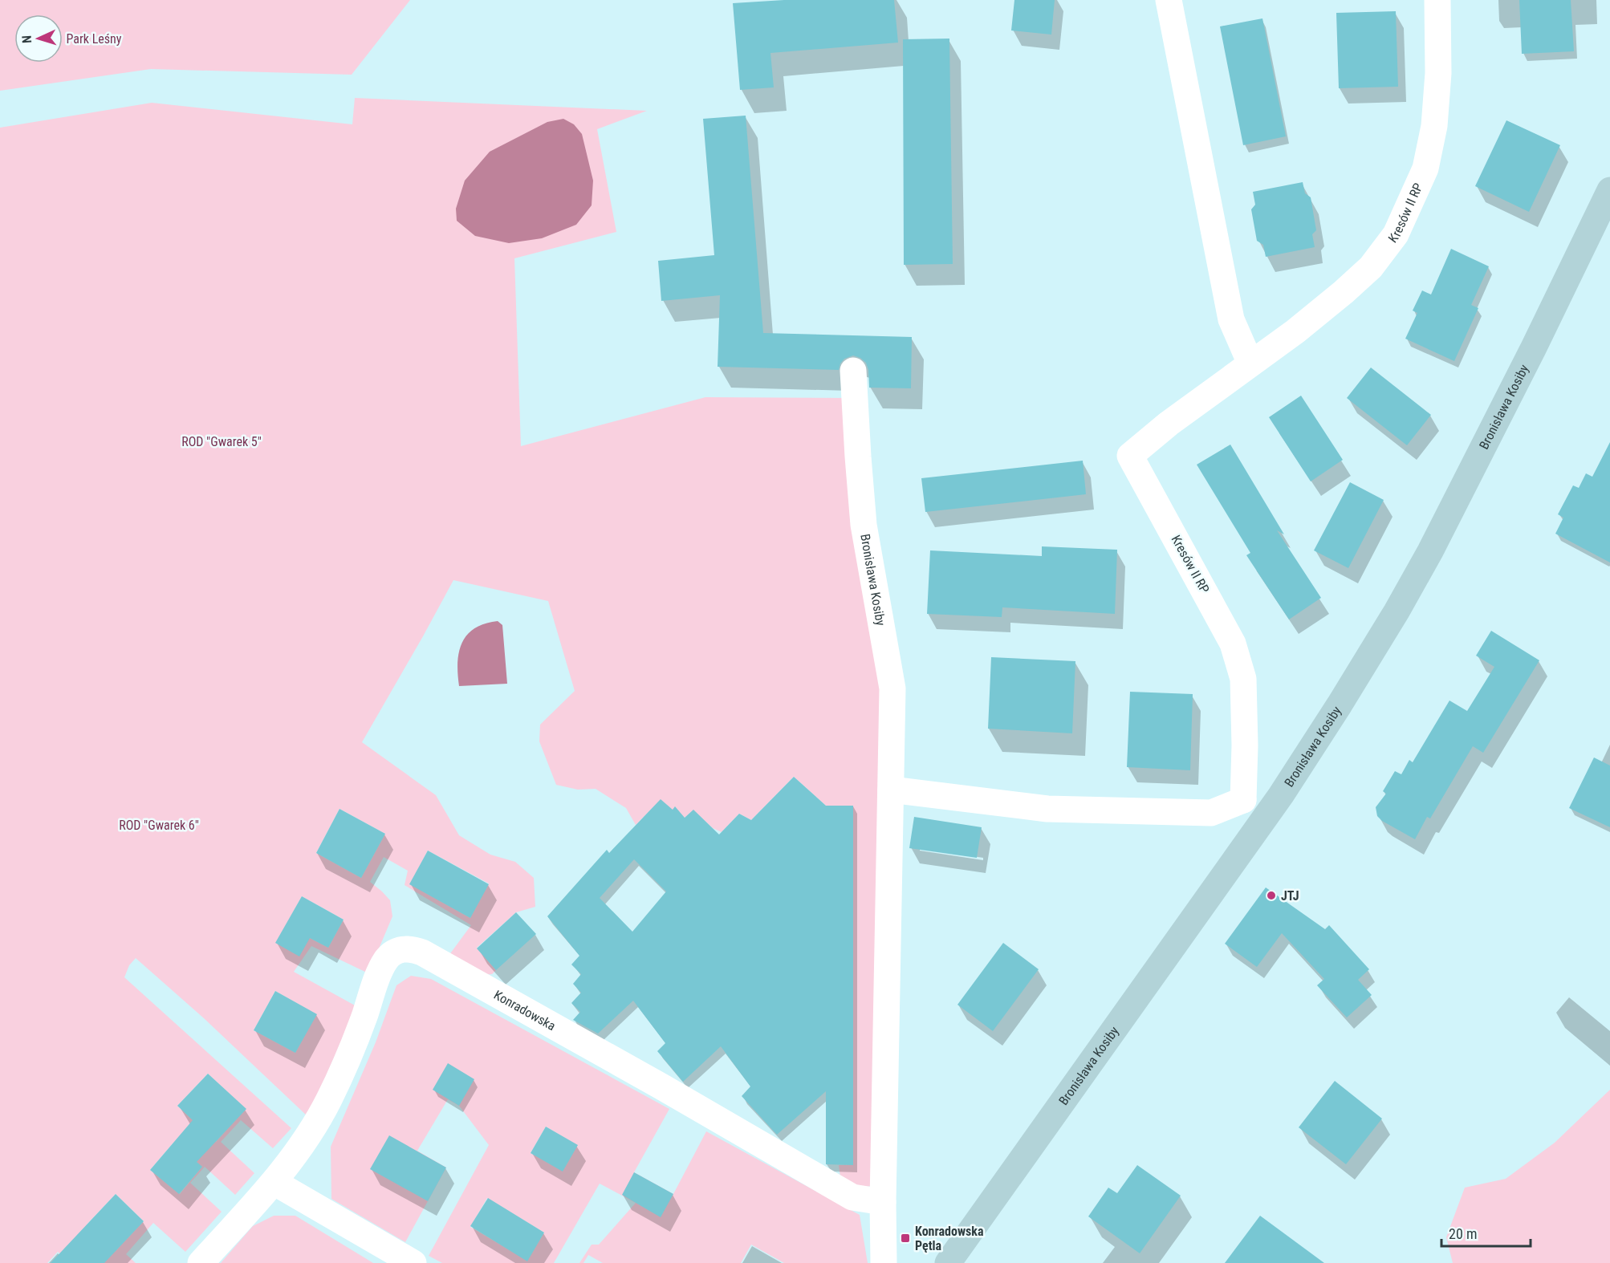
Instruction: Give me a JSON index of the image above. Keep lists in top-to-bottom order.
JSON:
{
  "streets": {
    "street": ["Kresów II RP", "Bronisława Kosiby", "Konradowska"]
  },
  "crossings": [
    ["Bronisława Kosiby", "Konradowska"]
  ],
  "parks": ["Park Leśny", "ROD \"Gwarek 5\"", "ROD \"Gwarek 6\""],
  "places": {
    "other": ["JTJ"],
    "transit": ["Konradowska Pętla"]
  },
  "scale_bar": "20 m",
  "north": "left"
}
